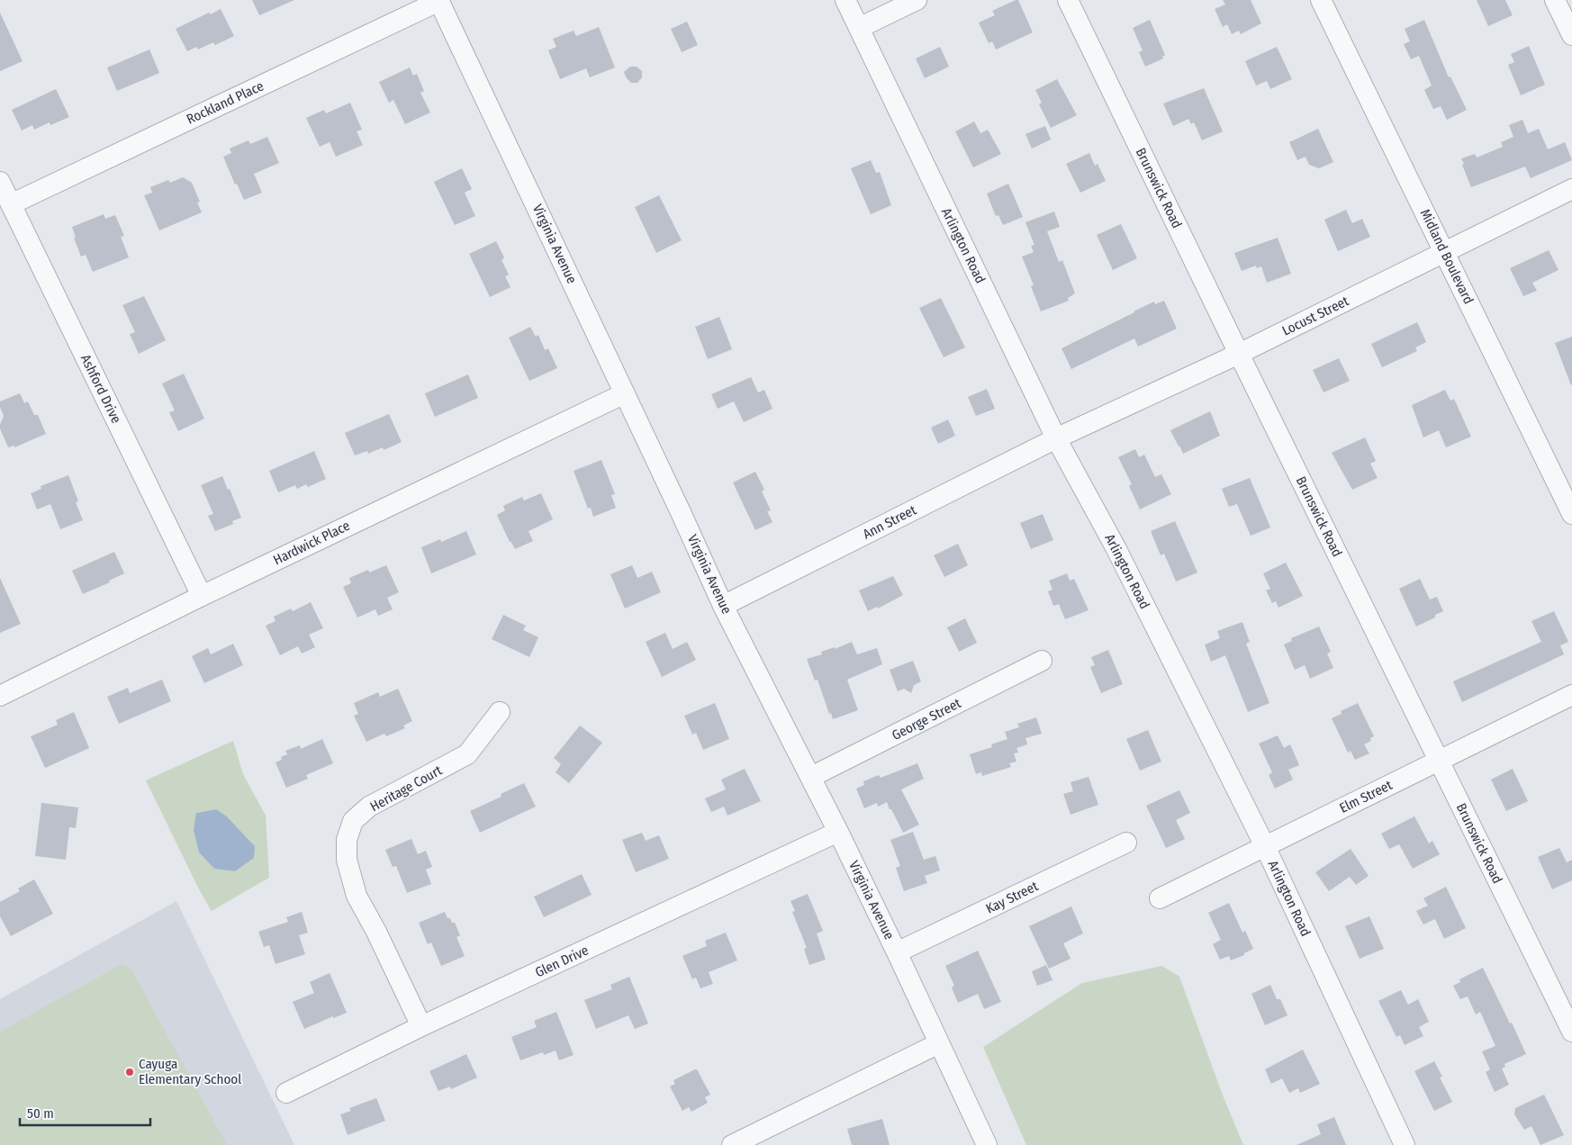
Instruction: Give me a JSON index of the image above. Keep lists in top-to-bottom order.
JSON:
{
  "streets": {
    "street": [
      "Rockland Place",
      "Brunswick Road",
      "Virginia Avenue",
      "Arlington Road",
      "Midland Boulevard",
      "Locust Street",
      "Ashford Drive",
      "Ann Street",
      "Hardwick Place",
      "George Street",
      "Heritage Court",
      "Elm Street",
      "Kay Street",
      "Glen Drive"
    ]
  },
  "crossings": [
    ["Rockland Place", "Virginia Avenue"],
    ["Rockland Place", "Ashford Drive"],
    ["Brunswick Road", "Locust Street"],
    ["Brunswick Road", "Elm Street"],
    ["Virginia Avenue", "Ann Street"],
    ["Virginia Avenue", "Hardwick Place"],
    ["Virginia Avenue", "George Street"],
    ["Virginia Avenue", "Kay Street"],
    ["Virginia Avenue", "Glen Drive"],
    ["Arlington Road", "Locust Street"],
    ["Arlington Road", "Ann Street"],
    ["Arlington Road", "Elm Street"],
    ["Midland Boulevard", "Locust Street"],
    ["Locust Street", "Ann Street"],
    ["Ashford Drive", "Hardwick Place"],
    ["Heritage Court", "Glen Drive"]
  ],
  "places": ["Cayuga Elementary School"],
  "scale_bar": "50 m"
}
